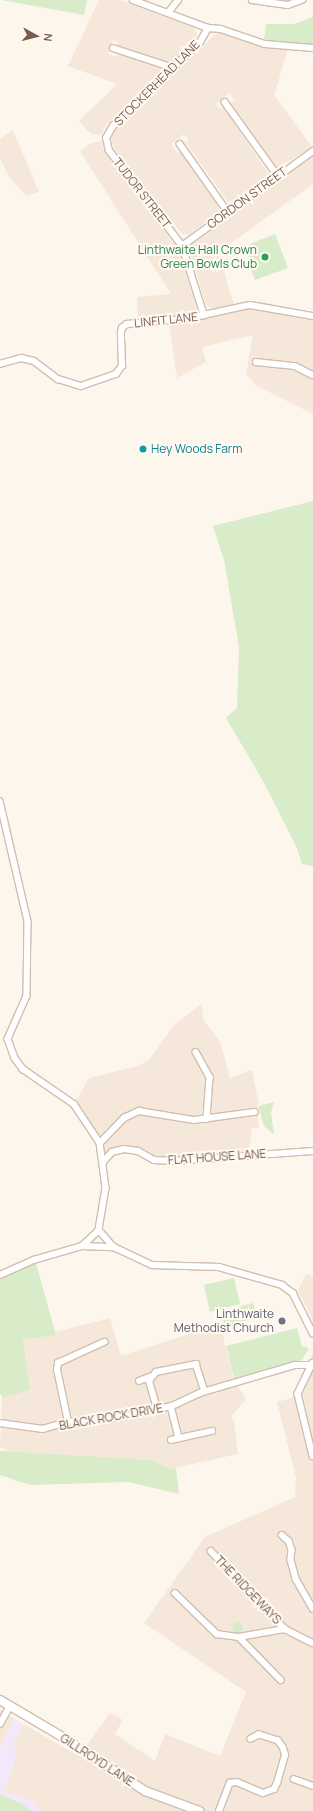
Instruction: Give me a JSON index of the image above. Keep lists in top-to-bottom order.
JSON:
{
  "streets": {
    "street": [
      "STOCKERHEAD LANE",
      "TUDOR STREET",
      "GORDON STREET",
      "LINFIT LANE",
      "FLAT HOUSE LANE",
      "BLACK ROCK DRIVE",
      "THE RIDGEWAYS",
      "GILLROYD LANE"
    ]
  },
  "crossings": [
    ["STOCKERHEAD LANE", "TUDOR STREET"],
    ["TUDOR STREET", "GORDON STREET"],
    ["TUDOR STREET", "LINFIT LANE"]
  ],
  "places": ["Linthwaite Hall Crown Green Bowls Club", "Hey Woods Farm", "Linthwaite Methodist Church"],
  "north": "right"
}
